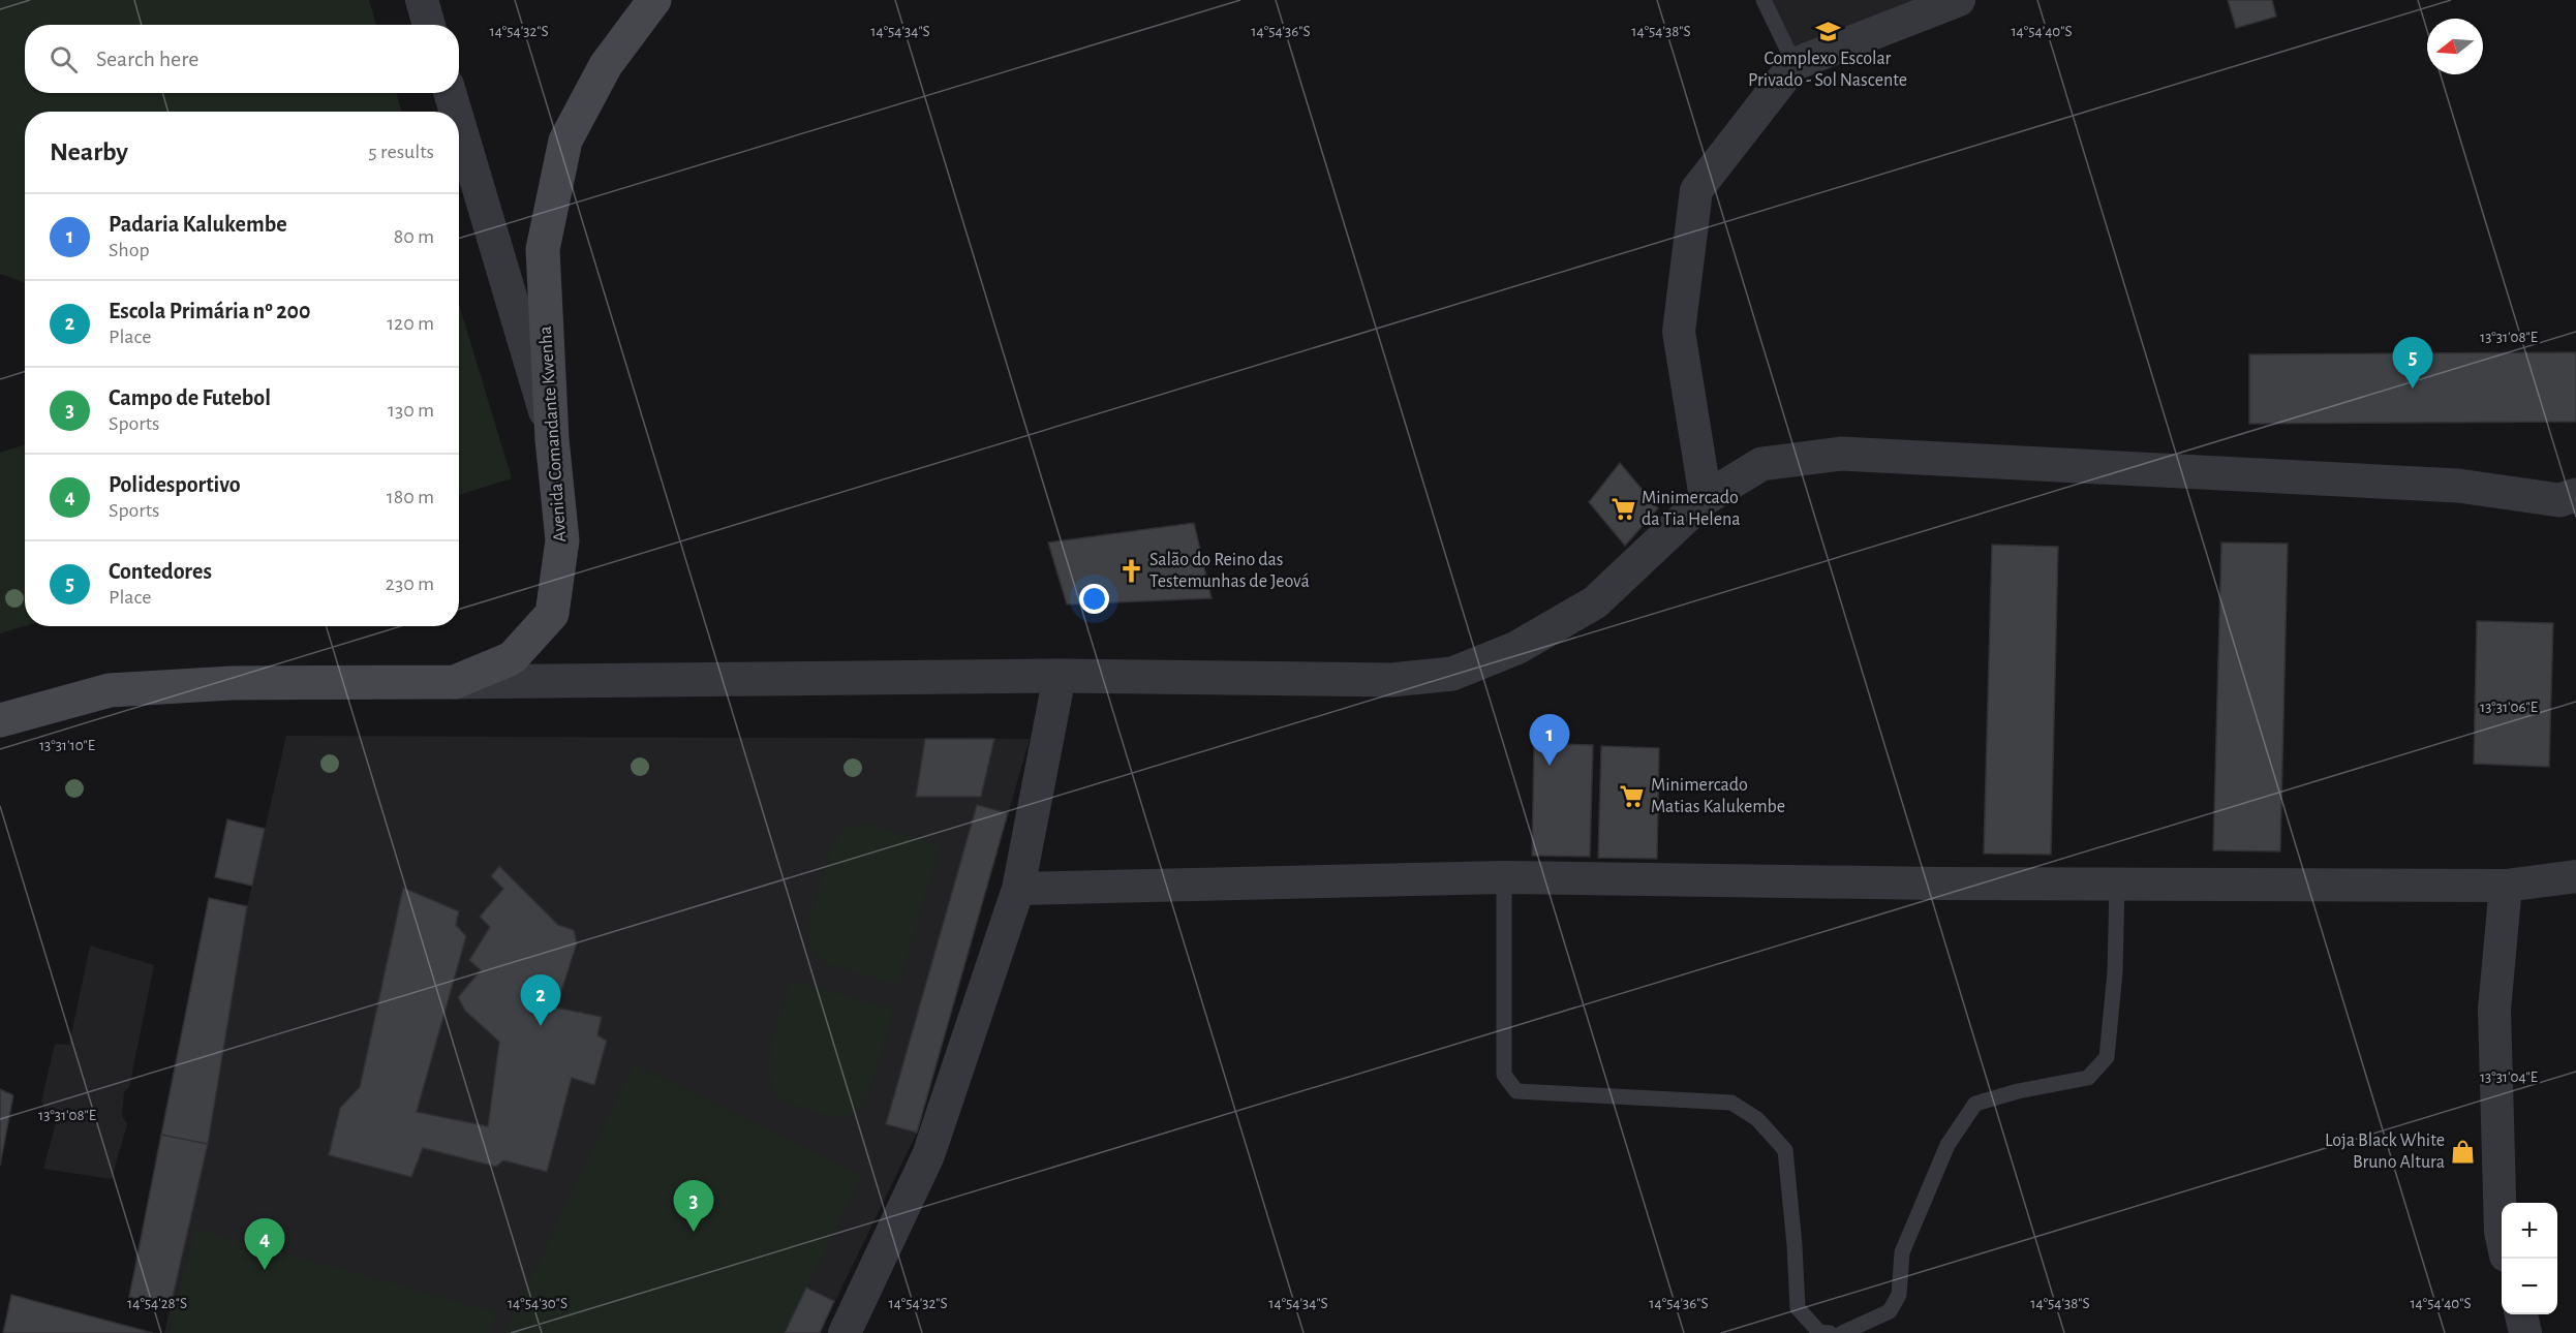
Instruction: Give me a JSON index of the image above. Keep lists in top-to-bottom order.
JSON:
{
  "streets": {
    "main road": ["Avenida Comandante Kwenha"]
  },
  "places": {
    "school or university": ["Complexo Escolar Privado - Sol Nascente"],
    "supermarket": ["Minimercado da Tia Helena", "Minimercado Matias Kalukembe"],
    "church": ["Salão do Reino das Testemunhas de Jeová"],
    "shop": ["Loja Black White Bruno Altura"]
  },
  "north": "left",
  "page": {
    "search": "Search here",
    "heading": ["Nearby", "5 results"],
    "list": [
      {
        "mark": "1",
        "name": "Padaria Kalukembe",
        "note": "Shop",
        "value": "80 m"
      },
      {
        "mark": "2",
        "name": "Escola Primária nº 200",
        "note": "Place",
        "value": "120 m"
      },
      {
        "mark": "3",
        "name": "Campo de Futebol",
        "note": "Sports",
        "value": "130 m"
      },
      {
        "mark": "4",
        "name": "Polidesportivo",
        "note": "Sports",
        "value": "180 m"
      },
      {
        "mark": "5",
        "name": "Contedores",
        "note": "Place",
        "value": "230 m"
      }
    ],
    "pins": [
      "5",
      "1",
      "2",
      "3",
      "4"
    ],
    "map_buttons": ["+", "−"]
  },
  "coordinates": [
    "14°54'32\"S",
    "14°54'34\"S",
    "14°54'36\"S",
    "14°54'38\"S",
    "14°54'40\"S",
    "13°31'08\"E",
    "13°31'06\"E",
    "13°31'10\"E",
    "13°31'04\"E",
    "14°54'28\"S",
    "14°54'30\"S"
  ]
}
